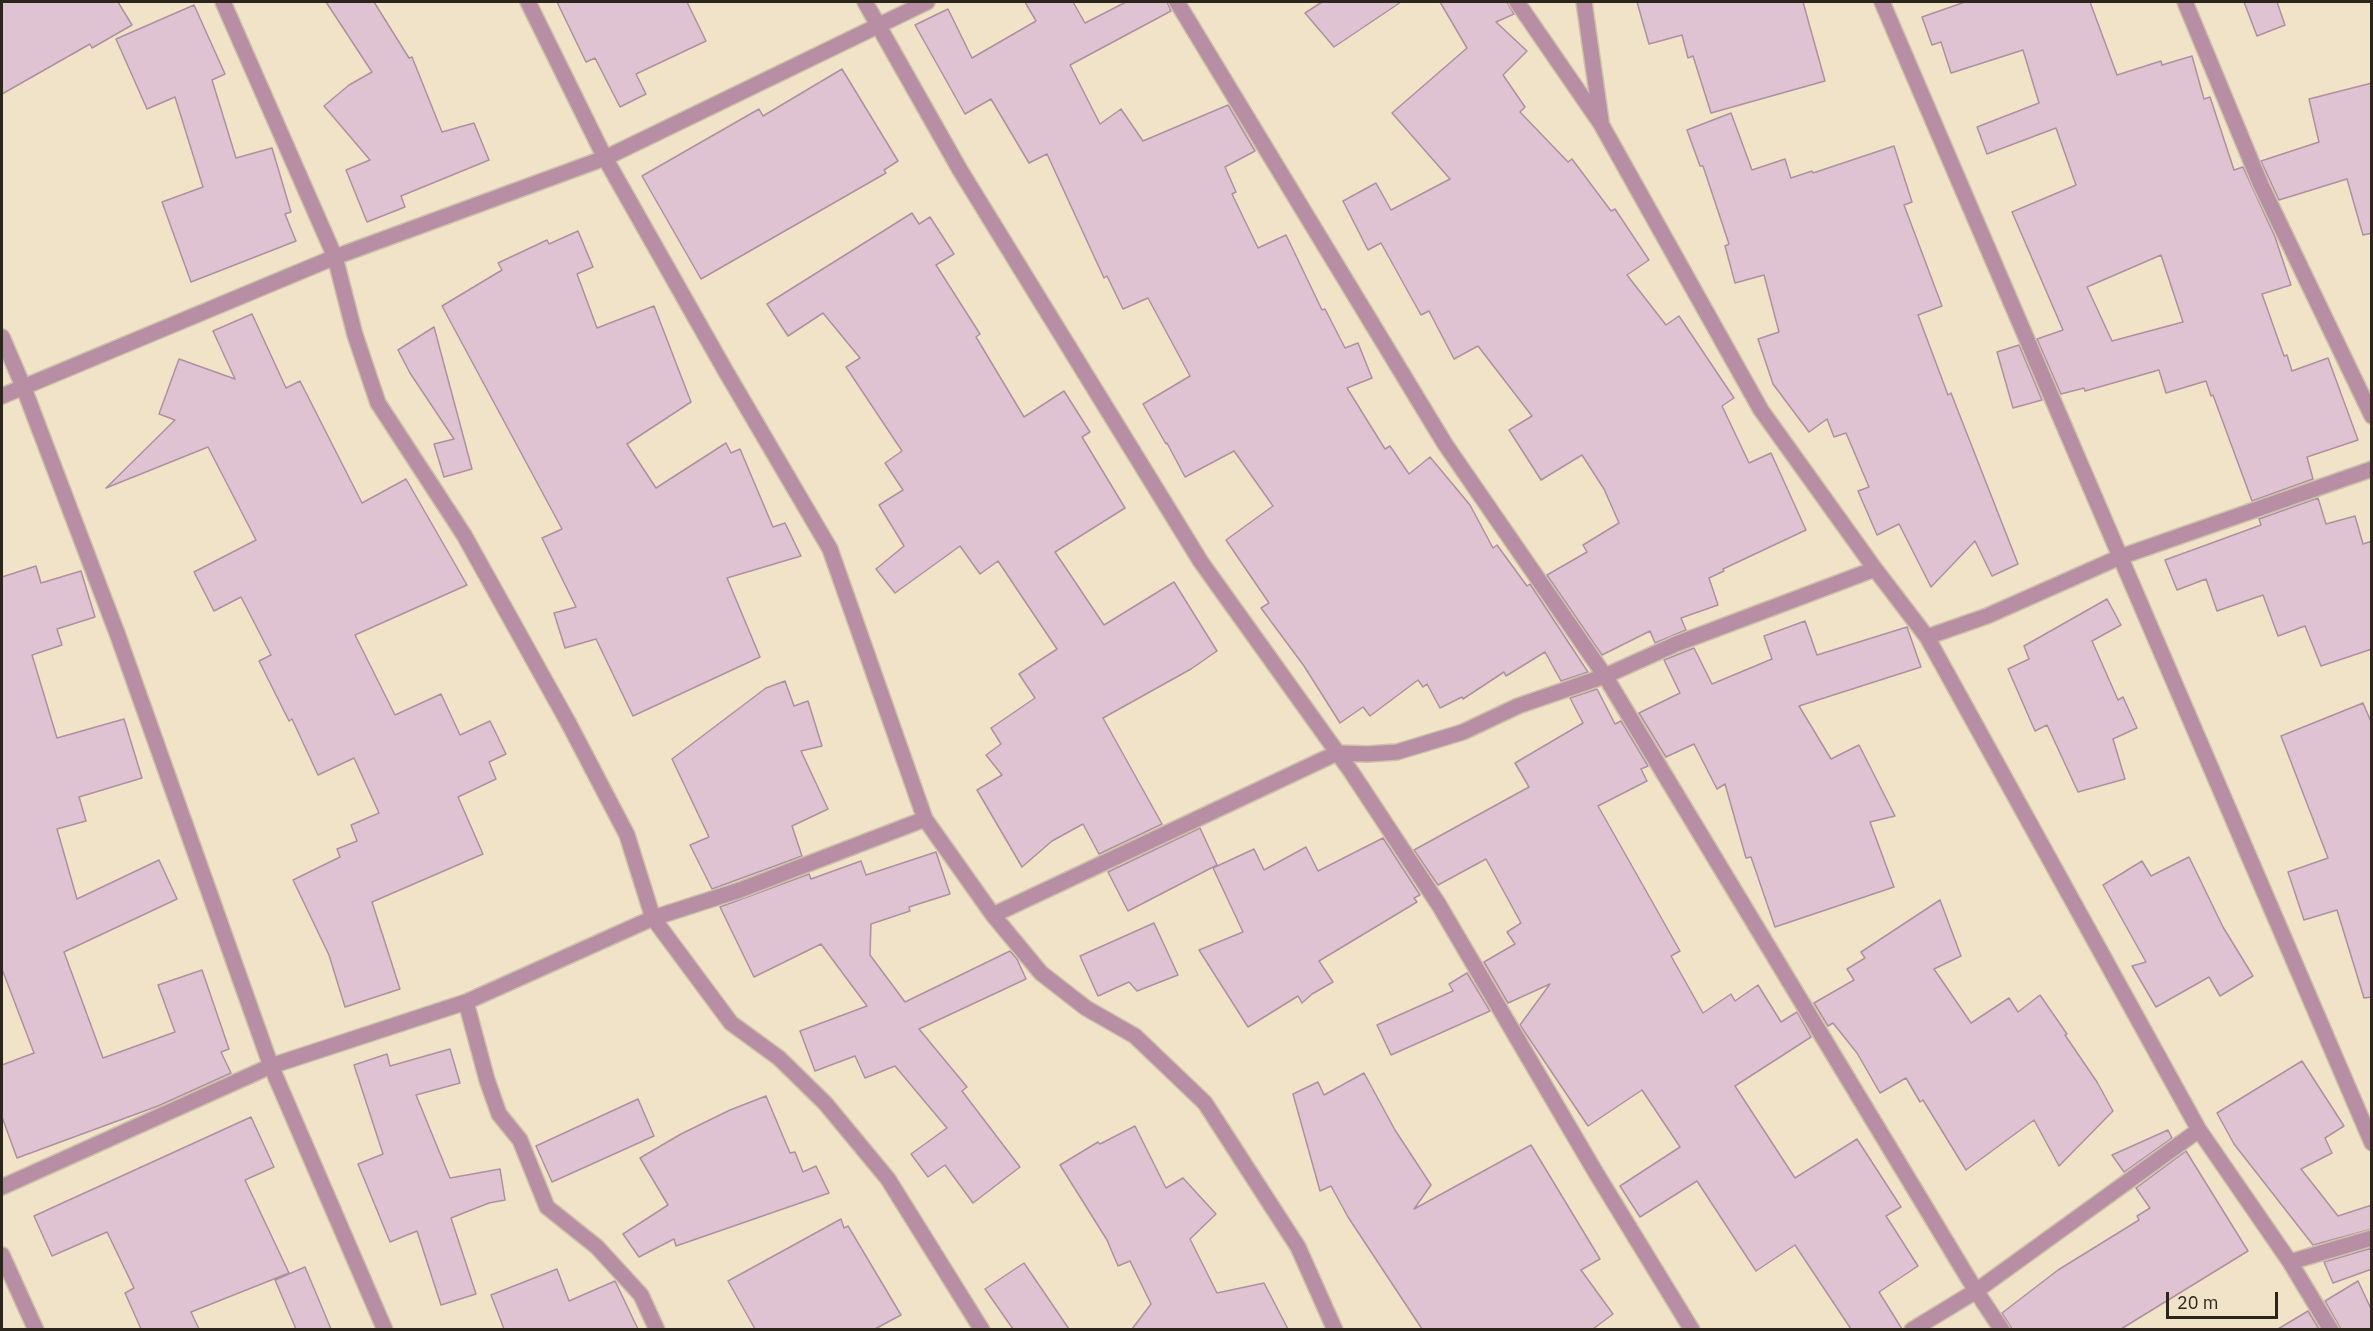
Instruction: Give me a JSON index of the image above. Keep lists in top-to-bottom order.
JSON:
{
  "scale_bar": "20 m"
}
